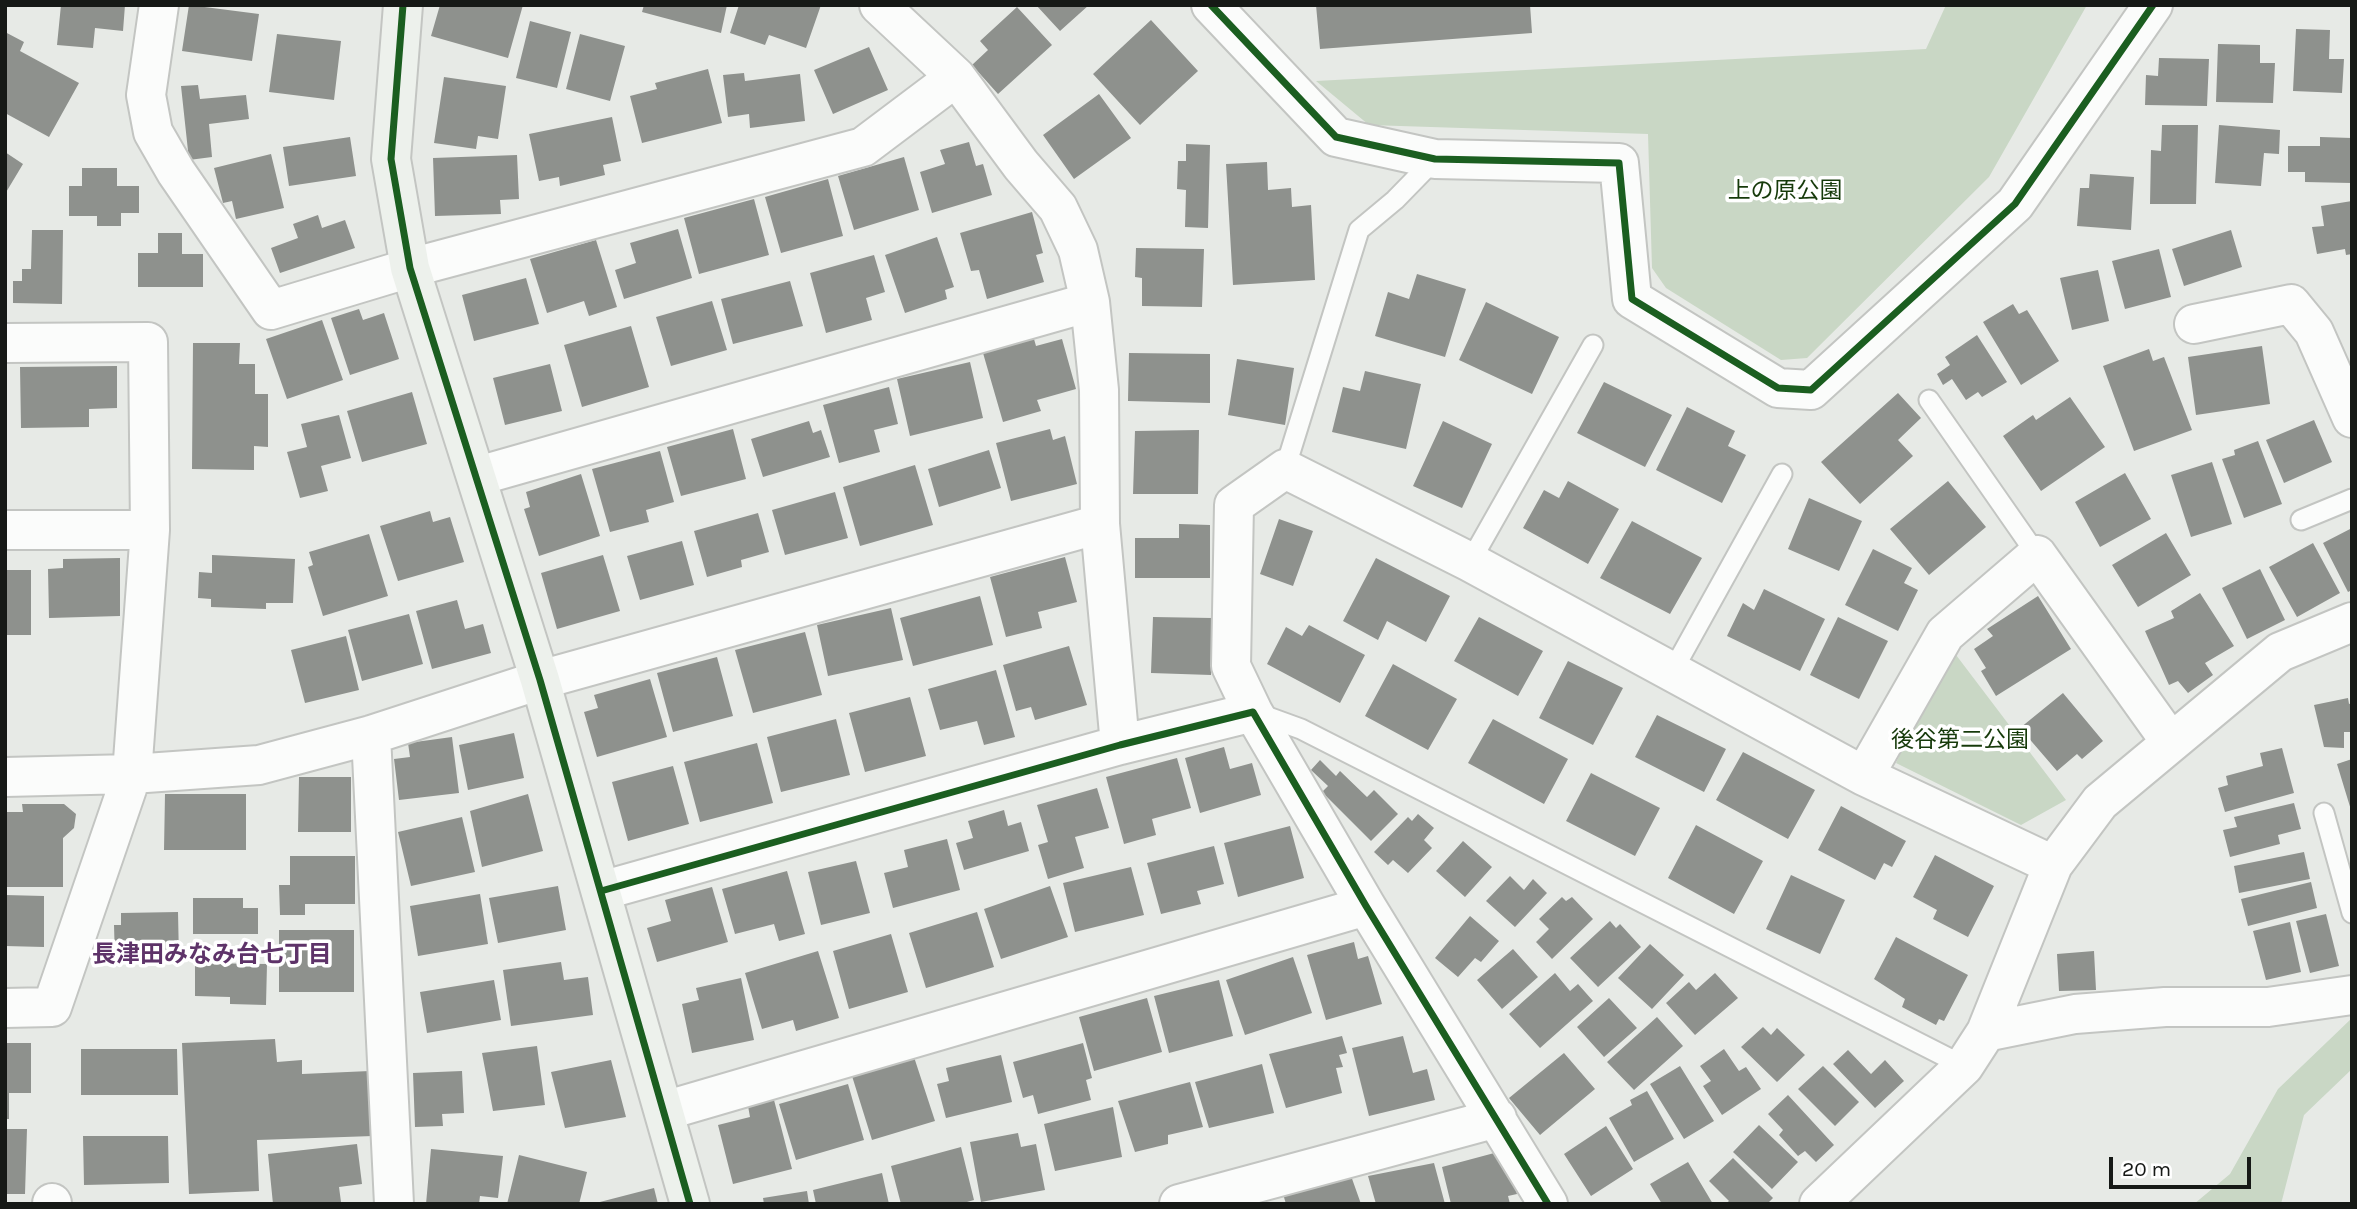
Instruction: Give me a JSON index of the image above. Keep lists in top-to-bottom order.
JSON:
{
  "districts": ["長津田みなみ台七丁目"],
  "parks": ["上の原公園", "後谷第二公園"],
  "scale_bar": "20 m"
}
